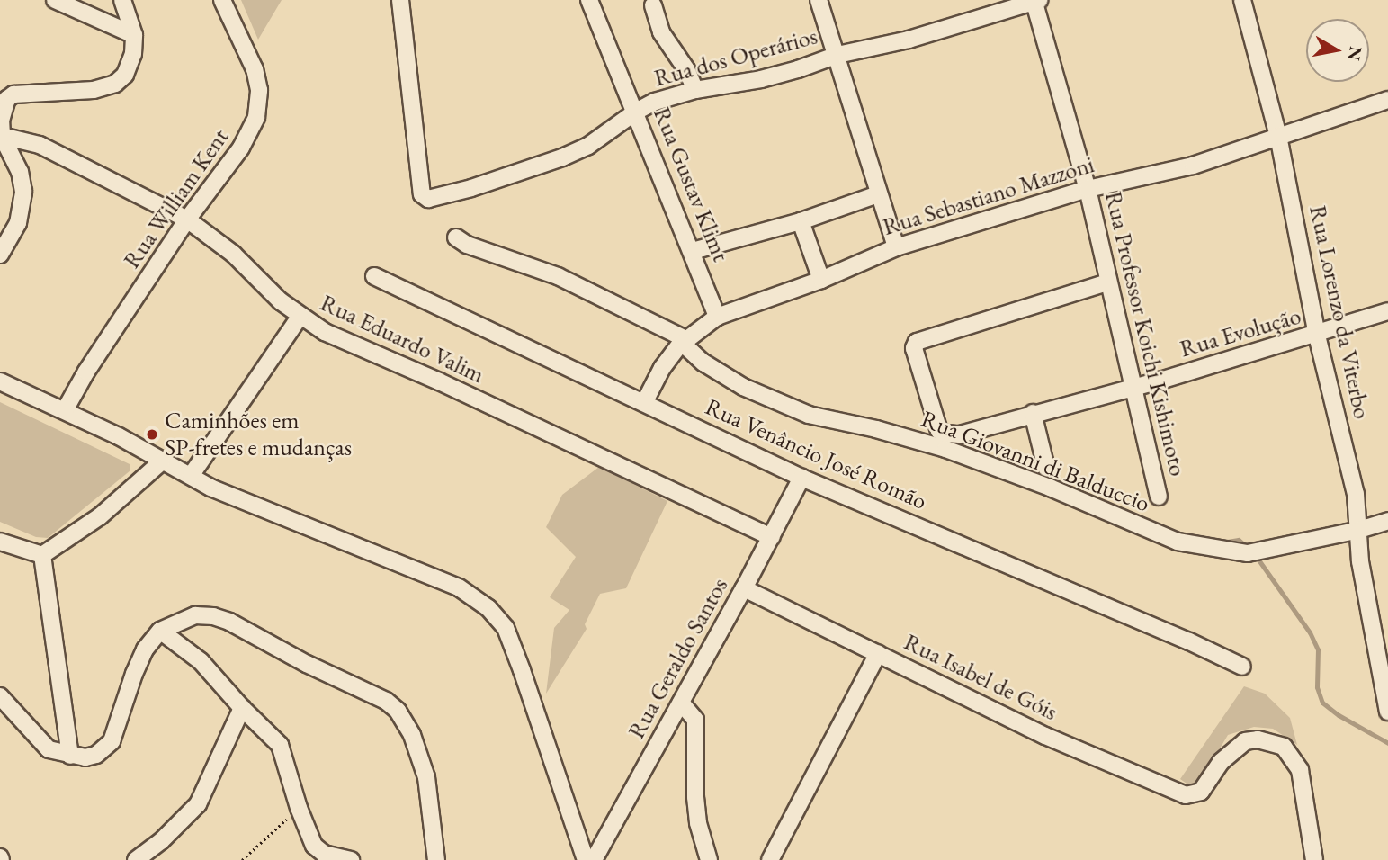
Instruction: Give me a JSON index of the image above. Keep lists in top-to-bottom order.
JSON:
{
  "streets": {
    "street": [
      "Rua dos Operários",
      "Rua Gustav Klimt",
      "Rua Sebastiano Mazzoni",
      "Rua William Kent",
      "Rua Lorenzo da Viterbo",
      "Rua Evolução",
      "Rua Professor Koichi Kishimoto",
      "Rua Eduardo Valim",
      "Rua Venâncio José Romão",
      "Rua Giovanni di Balduccio",
      "Rua Geraldo Santos",
      "Rua Isabel de Góis"
    ]
  },
  "crossings": [
    ["Rua dos Operários", "Rua Gustav Klimt"],
    ["Rua dos Operários", "Rua Professor Koichi Kishimoto"],
    ["Rua Gustav Klimt", "Rua Sebastiano Mazzoni"],
    ["Rua Sebastiano Mazzoni", "Rua Lorenzo da Viterbo"],
    ["Rua Sebastiano Mazzoni", "Rua Professor Koichi Kishimoto"],
    ["Rua Sebastiano Mazzoni", "Rua Venâncio José Romão"],
    ["Rua Sebastiano Mazzoni", "Rua Giovanni di Balduccio"],
    ["Rua William Kent", "Rua Eduardo Valim"],
    ["Rua Lorenzo da Viterbo", "Rua Evolução"],
    ["Rua Lorenzo da Viterbo", "Rua Giovanni di Balduccio"],
    ["Rua Evolução", "Rua Professor Koichi Kishimoto"],
    ["Rua Evolução", "Rua Giovanni di Balduccio"],
    ["Rua Eduardo Valim", "Rua Geraldo Santos"],
    ["Rua Venâncio José Romão", "Rua Geraldo Santos"],
    ["Rua Geraldo Santos", "Rua Isabel de Góis"]
  ],
  "places": ["Caminhões em SP-fretes e mudanças"],
  "north": "right"
}
